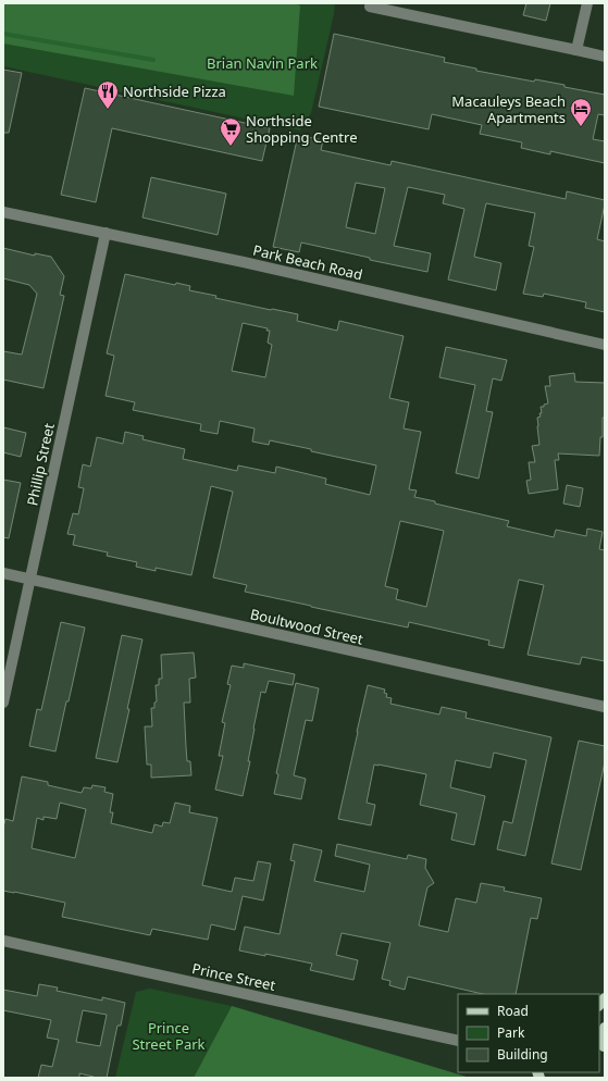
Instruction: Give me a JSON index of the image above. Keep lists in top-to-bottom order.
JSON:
{
  "streets": {
    "street": [
      "Park Beach Road",
      "Phillip Street",
      "Boultwood Street",
      "Prince Street"
    ]
  },
  "crossings": [
    ["Park Beach Road", "Phillip Street"],
    ["Phillip Street", "Boultwood Street"]
  ],
  "parks": ["Brian Navin Park", "Prince Street Park"],
  "places": {
    "restaurant": ["Northside Pizza"],
    "hotel": ["Macauleys Beach Apartments"],
    "supermarket": ["Northside Shopping Centre"]
  },
  "legend": ["Road", "Park", "Building"]
}
